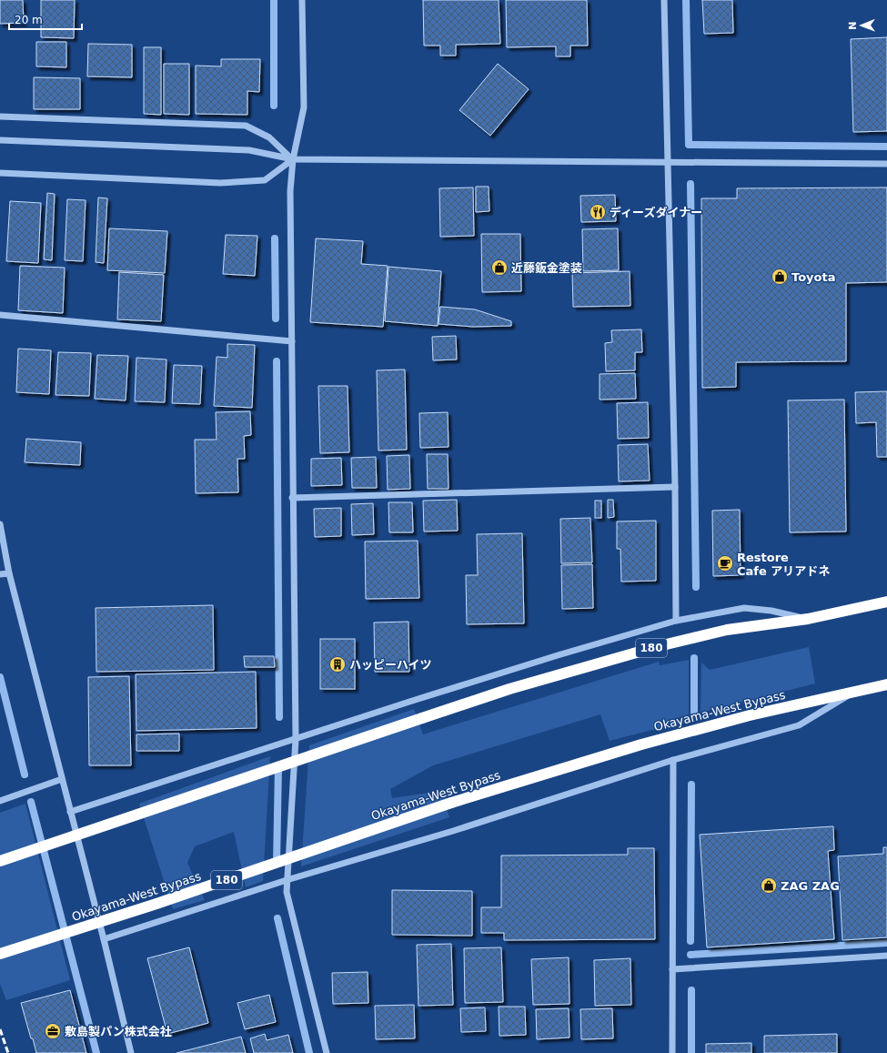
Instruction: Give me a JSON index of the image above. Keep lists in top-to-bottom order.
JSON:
{
  "streets": {
    "highway": ["180", "Okayama-West Bypass"]
  },
  "places": {
    "restaurant": ["ディーズダイナー"],
    "shop": ["近藤鈑金塗装", "Toyota", "ZAG ZAG"],
    "cafe": ["Restore Cafe アリアドネ"],
    "building": ["ハッピーハイツ"],
    "office": ["敷島製パン株式会社"]
  },
  "scale_bar": "20 m",
  "north": "left"
}
